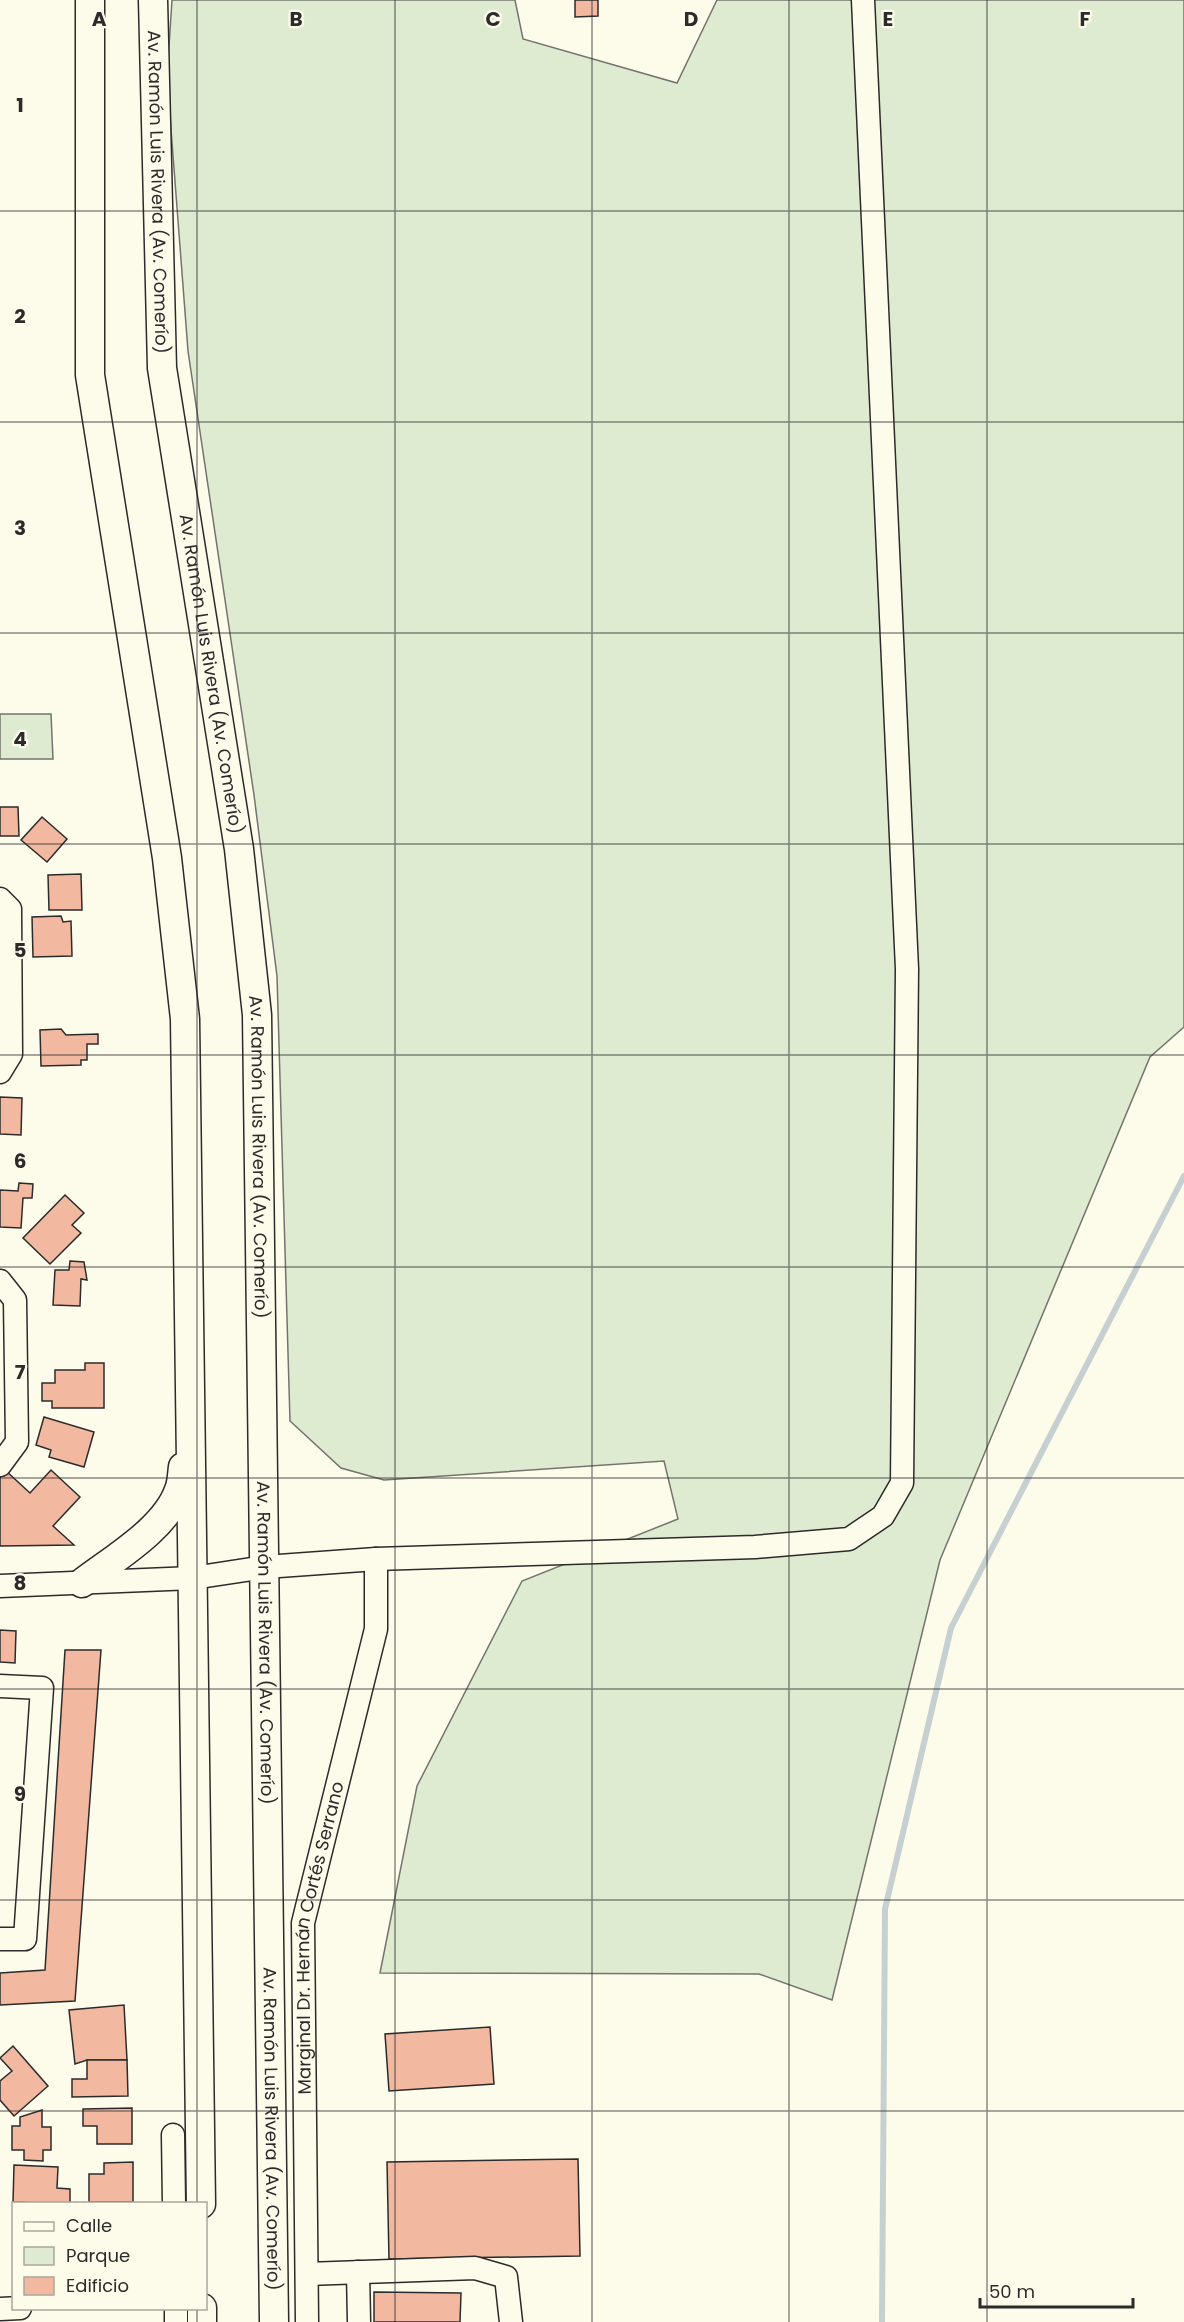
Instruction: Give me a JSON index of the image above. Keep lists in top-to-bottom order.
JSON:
{
  "streets": {
    "main road": ["Av. Ramón Luis Rivera (Av. Comerío)"],
    "street": ["Marginal Dr. Hernán Cortés Serrano"]
  },
  "legend": ["Calle", "Parque", "Edificio"],
  "scale_bar": "50 m",
  "grid": {
    "columns": [
      "A",
      "B",
      "C",
      "D",
      "E",
      "F"
    ],
    "rows": [
      "1",
      "2",
      "3",
      "4",
      "5",
      "6",
      "7",
      "8",
      "9"
    ]
  }
}
